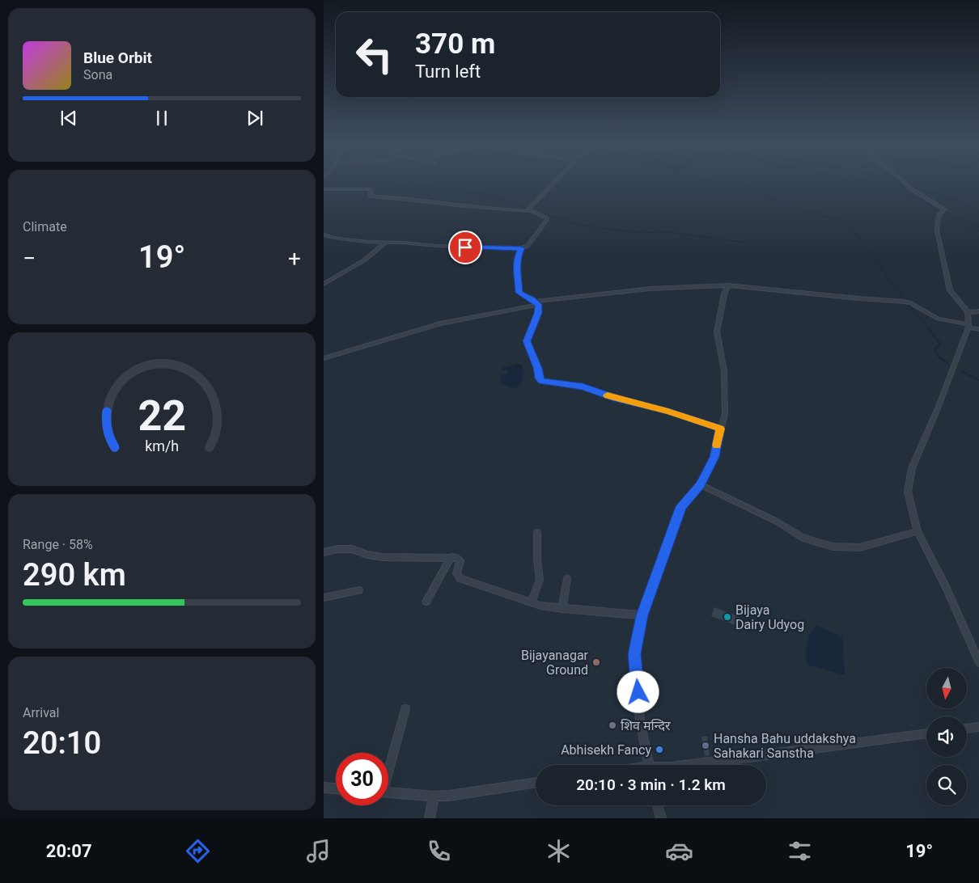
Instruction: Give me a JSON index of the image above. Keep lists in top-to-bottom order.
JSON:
{
  "places": [
    "Bijaya Dairy Udyog",
    "Bijayanagar Ground",
    "शिव मन्दिर",
    "Hansha Bahu uddakshya Sahakari Sanstha",
    "Abhisekh Fancy"
  ],
  "north": "bottom",
  "page": {
    "turn": ["370 m", "Turn left"],
    "song": ["Blue Orbit", "Sona"],
    "tile": [
      "Climate",
      ["Range · 58%", "290 km"],
      ["Arrival", "20:10"]
    ],
    "heat": ["−", "19°", "+"],
    "limit": "30",
    "trip": "20:10 · 3 min · 1.2 km",
    "tabs": ["20:07", "19°"],
    "gauge": ["22", "km/h"]
  }
}
